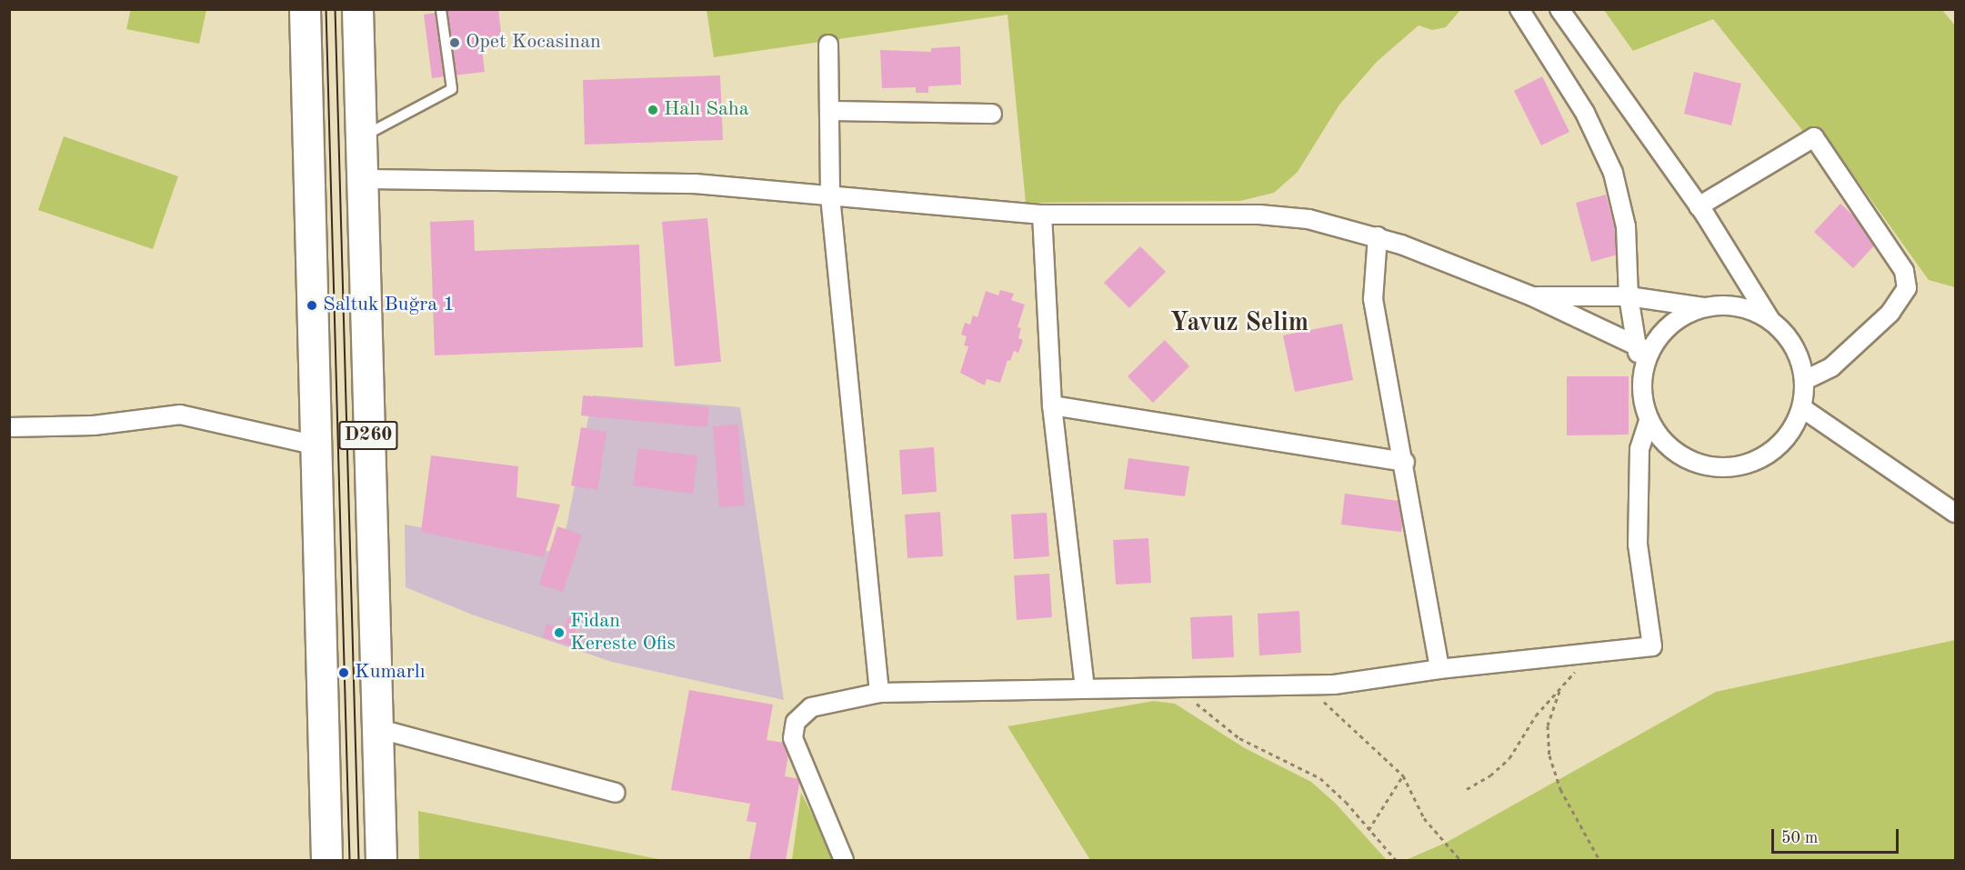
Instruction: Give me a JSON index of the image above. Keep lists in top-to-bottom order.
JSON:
{
  "streets": {
    "highway": ["D260"]
  },
  "districts": ["Yavuz Selim"],
  "places": [
    "Opet Kocasinan",
    "Halı Saha",
    "Saltuk Buğra 1",
    "Fidan Kereste Ofis",
    "Kumarlı"
  ],
  "scale_bar": "50 m"
}
